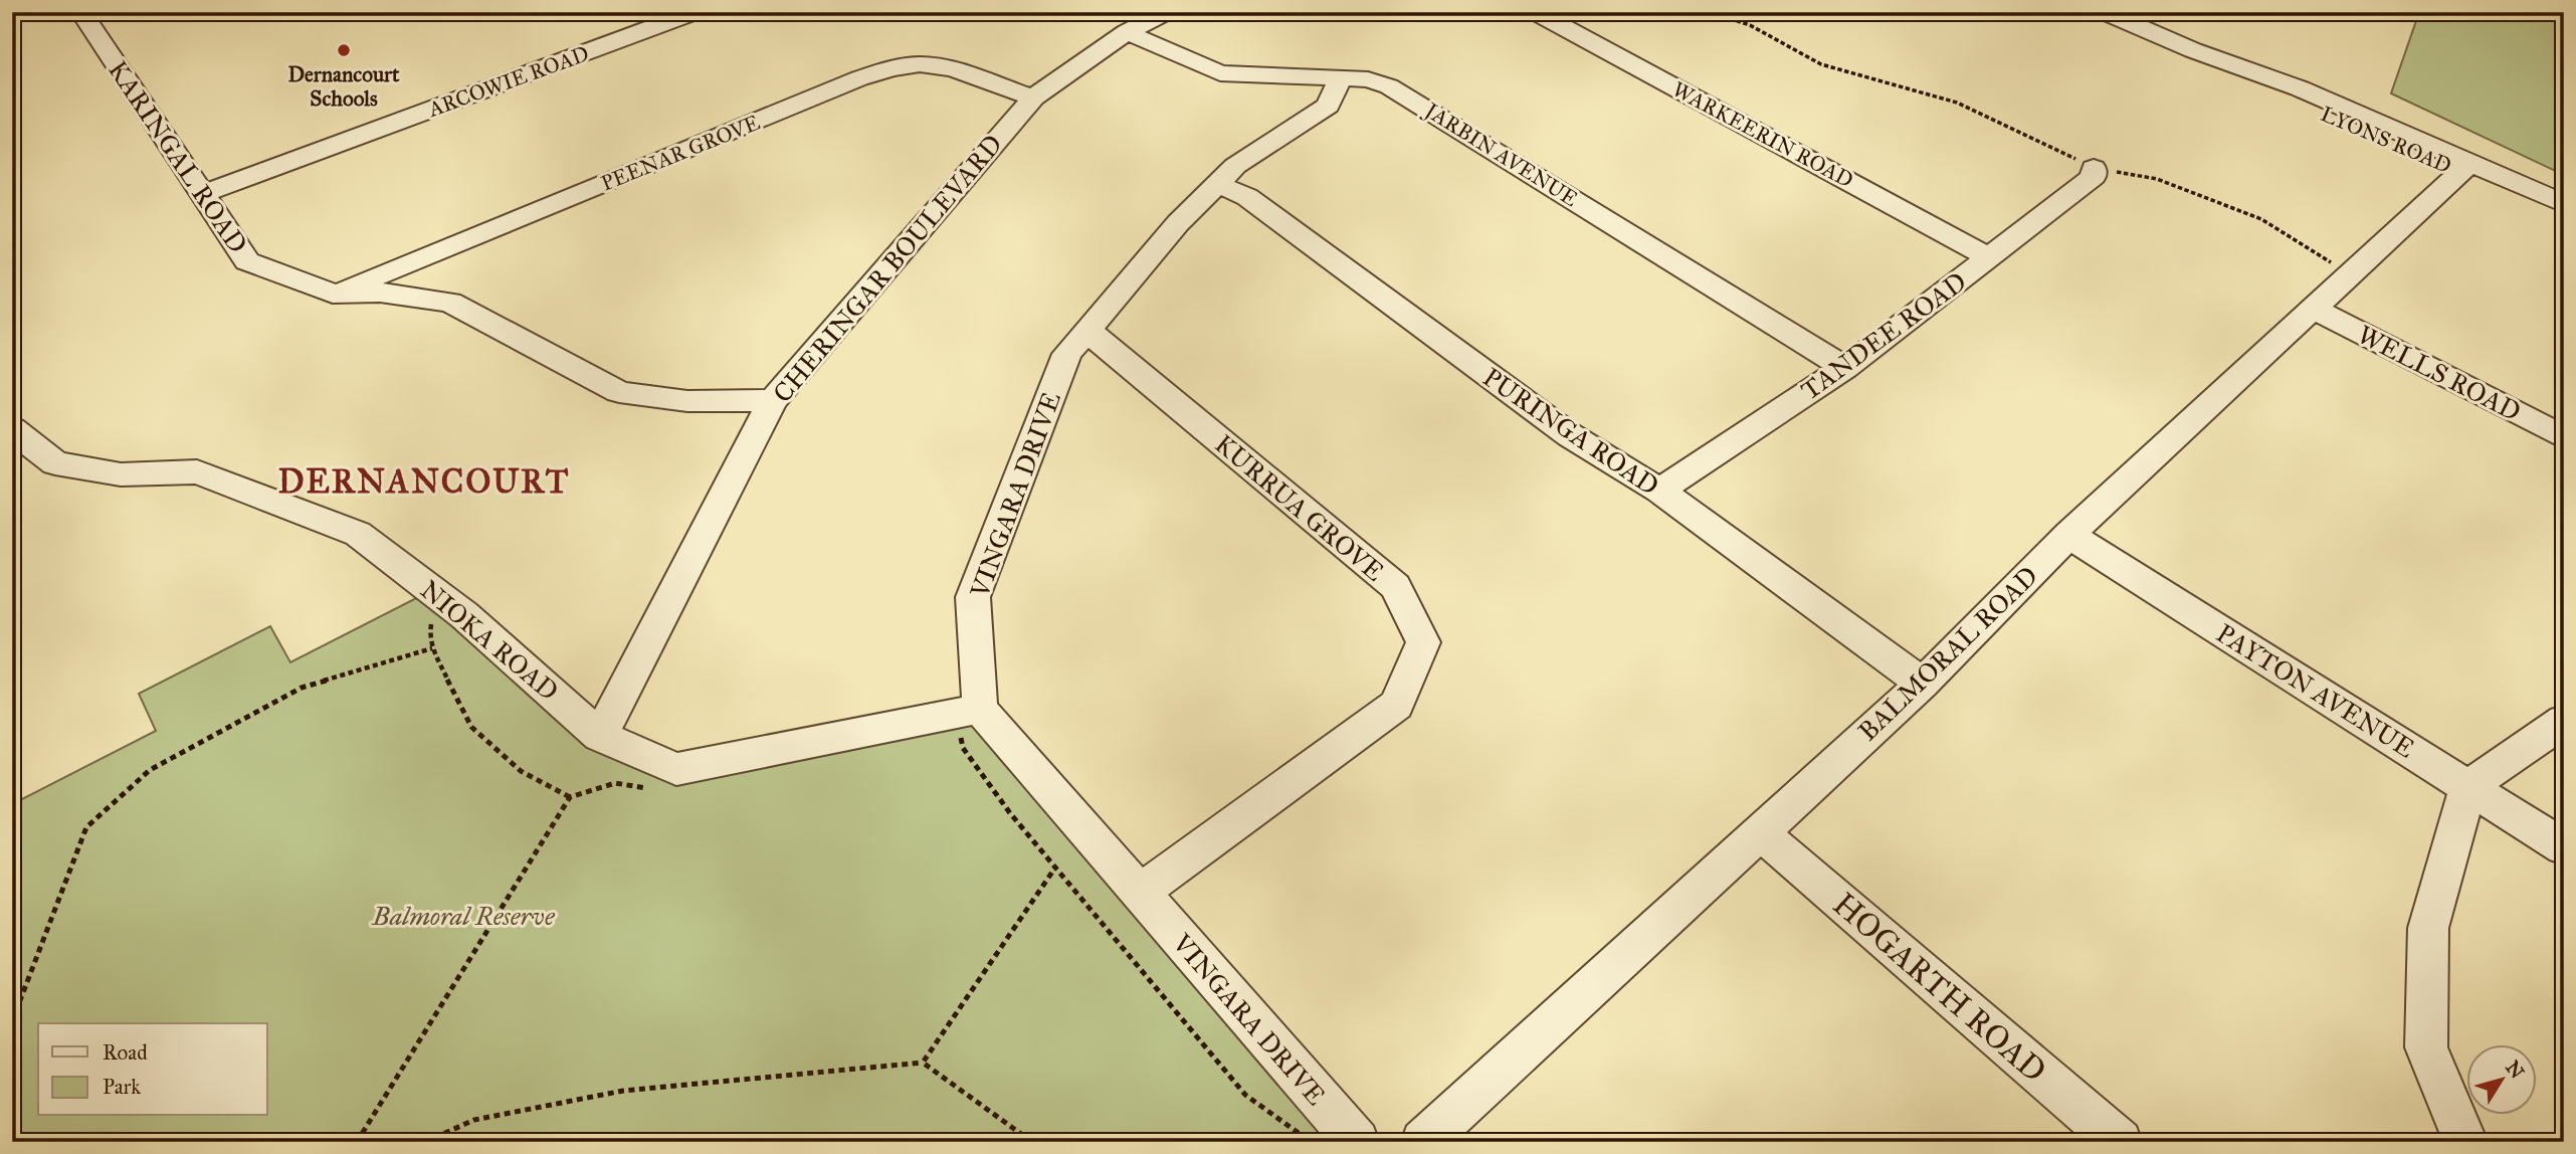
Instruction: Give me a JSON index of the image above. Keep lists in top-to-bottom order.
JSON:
{
  "streets": {
    "street": [
      "ARCOWIE ROAD",
      "WARKEERIN ROAD",
      "LYONS ROAD",
      "PEENAR GROVE",
      "JARBIN AVENUE",
      "KARINGAL ROAD",
      "CHERINGAR BOULEVARD",
      "TANDEE ROAD",
      "WELLS ROAD",
      "PURINGA ROAD",
      "VINGARA DRIVE",
      "KURRUA GROVE",
      "NIOKA ROAD",
      "BALMORAL ROAD",
      "PAYTON AVENUE",
      "HOGARTH ROAD"
    ]
  },
  "crossings": [
    ["ARCOWIE ROAD", "KARINGAL ROAD"],
    ["WARKEERIN ROAD", "TANDEE ROAD"],
    ["LYONS ROAD", "BALMORAL ROAD"],
    ["PEENAR GROVE", "KARINGAL ROAD"],
    ["PEENAR GROVE", "CHERINGAR BOULEVARD"],
    ["JARBIN AVENUE", "CHERINGAR BOULEVARD"],
    ["JARBIN AVENUE", "TANDEE ROAD"],
    ["JARBIN AVENUE", "VINGARA DRIVE"],
    ["KARINGAL ROAD", "CHERINGAR BOULEVARD"],
    ["CHERINGAR BOULEVARD", "NIOKA ROAD"],
    ["TANDEE ROAD", "PURINGA ROAD"],
    ["WELLS ROAD", "BALMORAL ROAD"],
    ["PURINGA ROAD", "VINGARA DRIVE"],
    ["PURINGA ROAD", "BALMORAL ROAD"],
    ["VINGARA DRIVE", "KURRUA GROVE"],
    ["VINGARA DRIVE", "NIOKA ROAD"],
    ["BALMORAL ROAD", "PAYTON AVENUE"],
    ["BALMORAL ROAD", "HOGARTH ROAD"]
  ],
  "districts": ["DERNANCOURT"],
  "parks": ["Balmoral Reserve"],
  "places": ["Dernancourt Schools"],
  "legend": ["Road", "Park"],
  "north": "top right"
}
